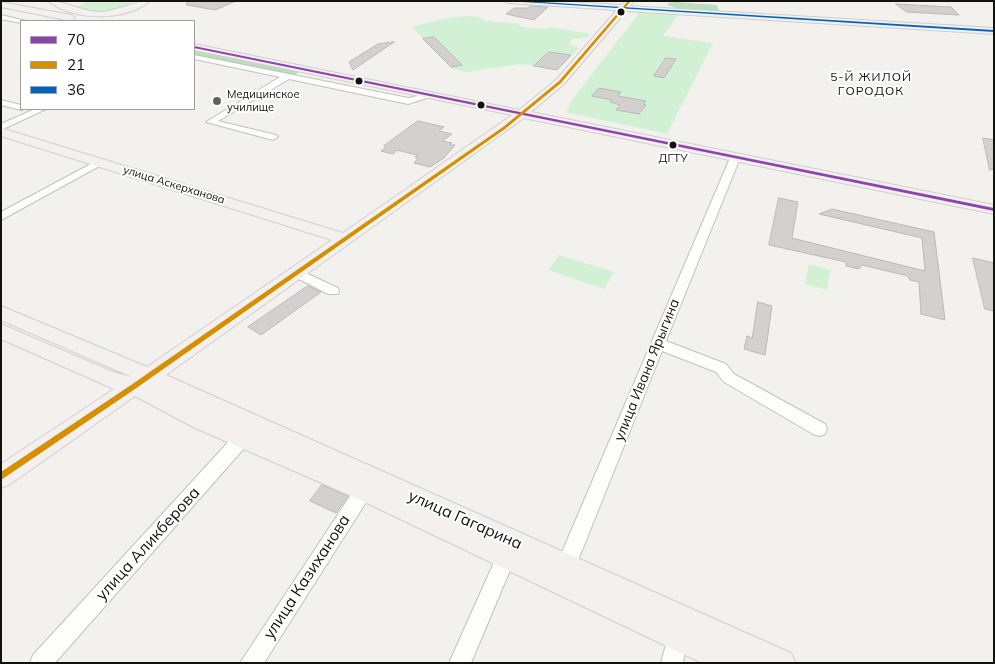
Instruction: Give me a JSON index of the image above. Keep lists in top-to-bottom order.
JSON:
{
  "streets": {
    "main road": ["улица Аскерханова", "улица Гагарина"],
    "street": ["улица Ивана Ярыгина", "улица Аликберова", "улица Казиханова"]
  },
  "crossings": [
    ["улица Ивана Ярыгина", "улица Гагарина"],
    ["улица Гагарина", "улица Аликберова"],
    ["улица Гагарина", "улица Казиханова"]
  ],
  "districts": ["5-Й ЖИЛОЙ ГОРОДОК"],
  "places": ["Медицинское училище", "ДГТУ"],
  "lines": ["transit line 21", "transit line 36", "transit line 70"],
  "legend": ["70", "21", "36"]
}
